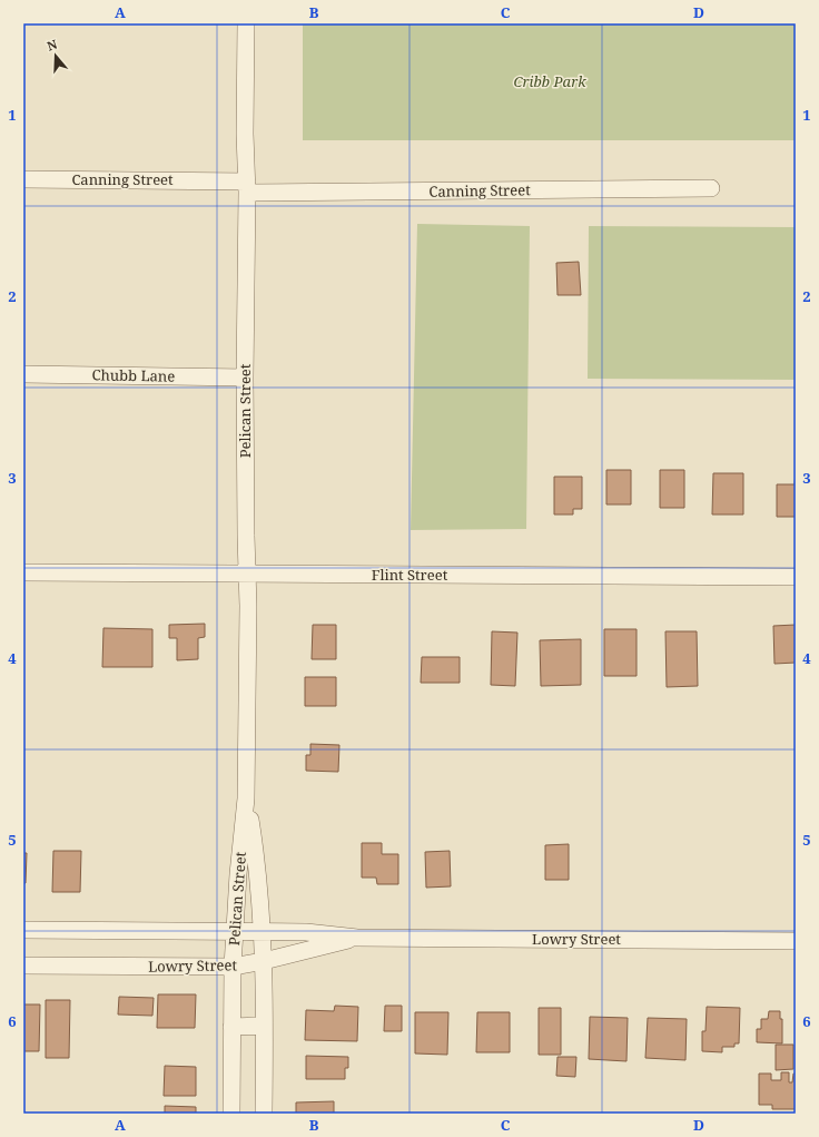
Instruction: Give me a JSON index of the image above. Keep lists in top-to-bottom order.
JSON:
{
  "streets": {
    "street": [
      "Canning Street",
      "Chubb Lane",
      "Pelican Street",
      "Flint Street",
      "Lowry Street"
    ]
  },
  "crossings": [
    ["Canning Street", "Pelican Street"],
    ["Chubb Lane", "Pelican Street"],
    ["Pelican Street", "Flint Street"],
    ["Pelican Street", "Lowry Street"]
  ],
  "parks": ["Cribb Park"],
  "north": "top",
  "grid": {
    "columns": [
      "A",
      "B",
      "C",
      "D"
    ],
    "rows": [
      "1",
      "2",
      "3",
      "4",
      "5",
      "6"
    ]
  }
}
